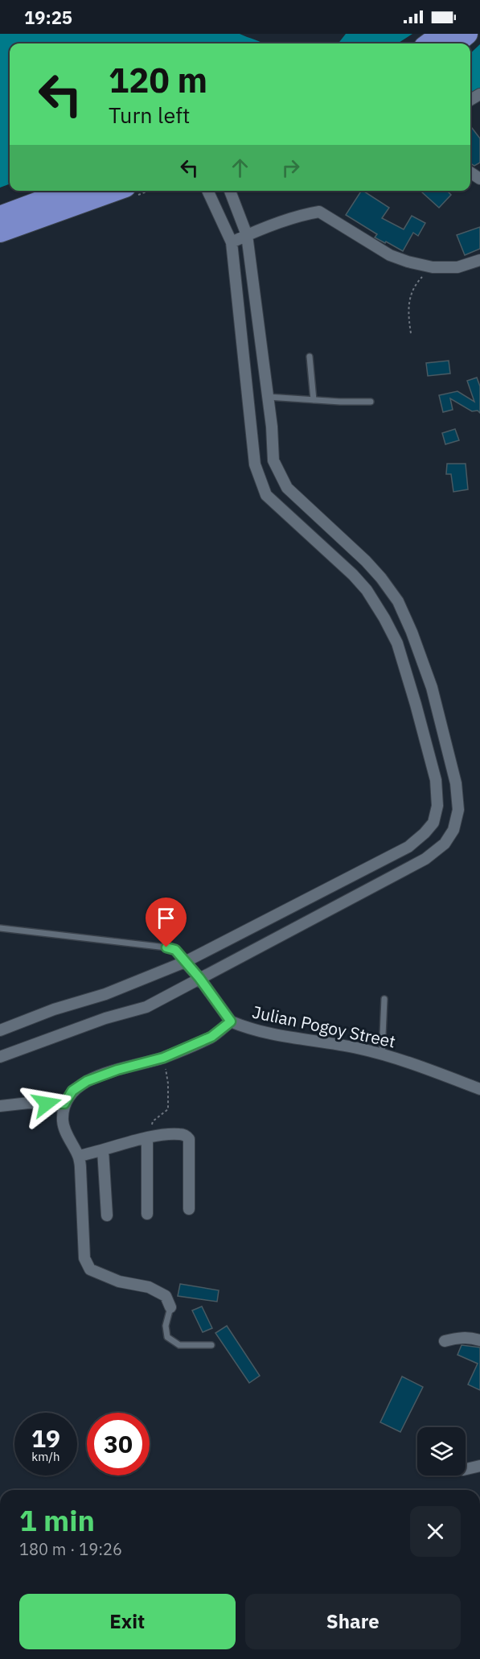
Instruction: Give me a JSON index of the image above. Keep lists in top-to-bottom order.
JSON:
{
  "streets": {
    "street": ["Julian Pogoy Street"]
  },
  "page": {
    "status": "19:25",
    "turn": ["120 m", "Turn left"],
    "speed": "19 km/h",
    "limit": "30",
    "heading": ["1 min", "180 m · 19:26"],
    "buttons": ["Exit", "Share"]
  }
}
